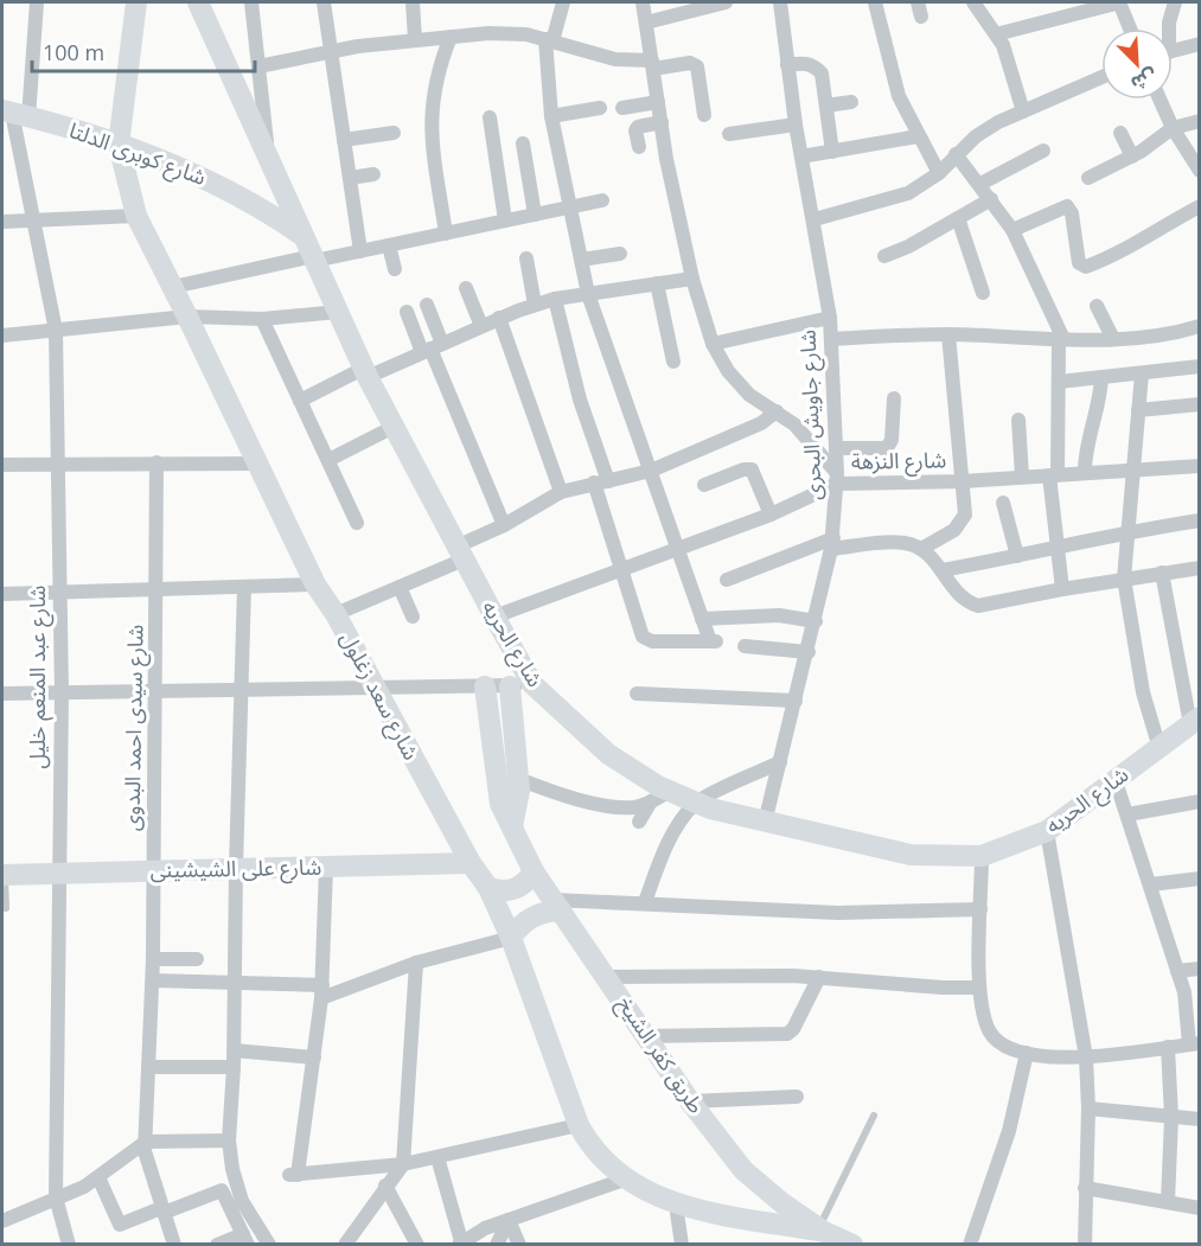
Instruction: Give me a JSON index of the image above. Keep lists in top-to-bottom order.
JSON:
{
  "streets": {
    "street": [
      "شارع كوبرى الدلتا",
      "شارع جاويش البحرى",
      "شارع النزهة",
      "شارع الحريه",
      "شارع عبد المنعم خليل",
      "شارع سعد زغلول",
      "شارع سيدى احمد البدوى",
      "شارع على الشيشينى",
      "طريق كفر الشيخ"
    ]
  },
  "crossings": [
    ["شارع كوبرى الدلتا", "شارع الحريه"],
    ["شارع كوبرى الدلتا", "شارع عبد المنعم خليل"],
    ["شارع كوبرى الدلتا", "شارع سعد زغلول"],
    ["شارع جاويش البحرى", "شارع النزهة"],
    ["شارع جاويش البحرى", "شارع الحريه"],
    ["شارع النزهة", "شارع الحريه"],
    ["شارع عبد المنعم خليل", "شارع على الشيشينى"],
    ["شارع سعد زغلول", "شارع على الشيشينى"],
    ["شارع سعد زغلول", "طريق كفر الشيخ"],
    ["شارع سيدى احمد البدوى", "شارع على الشيشينى"]
  ],
  "scale_bar": "100 m",
  "north": "bottom right"
}
